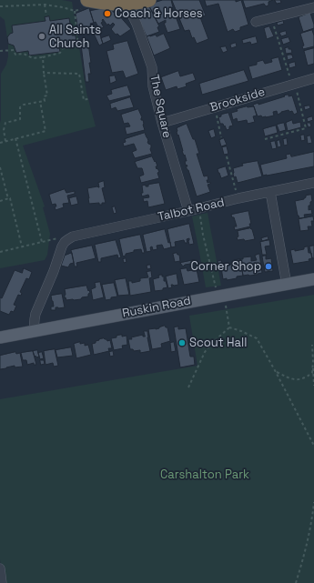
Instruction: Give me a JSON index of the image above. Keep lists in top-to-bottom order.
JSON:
{
  "streets": {
    "main road": ["Ruskin Road"],
    "street": ["Brookside", "The Square", "Talbot Road"]
  },
  "crossings": [
    ["Brookside", "The Square"],
    ["The Square", "Talbot Road"]
  ],
  "parks": ["Carshalton Park"],
  "places": [
    "Coach & Horses",
    "All Saints Church",
    "Corner Shop",
    "Scout Hall"
  ]
}
